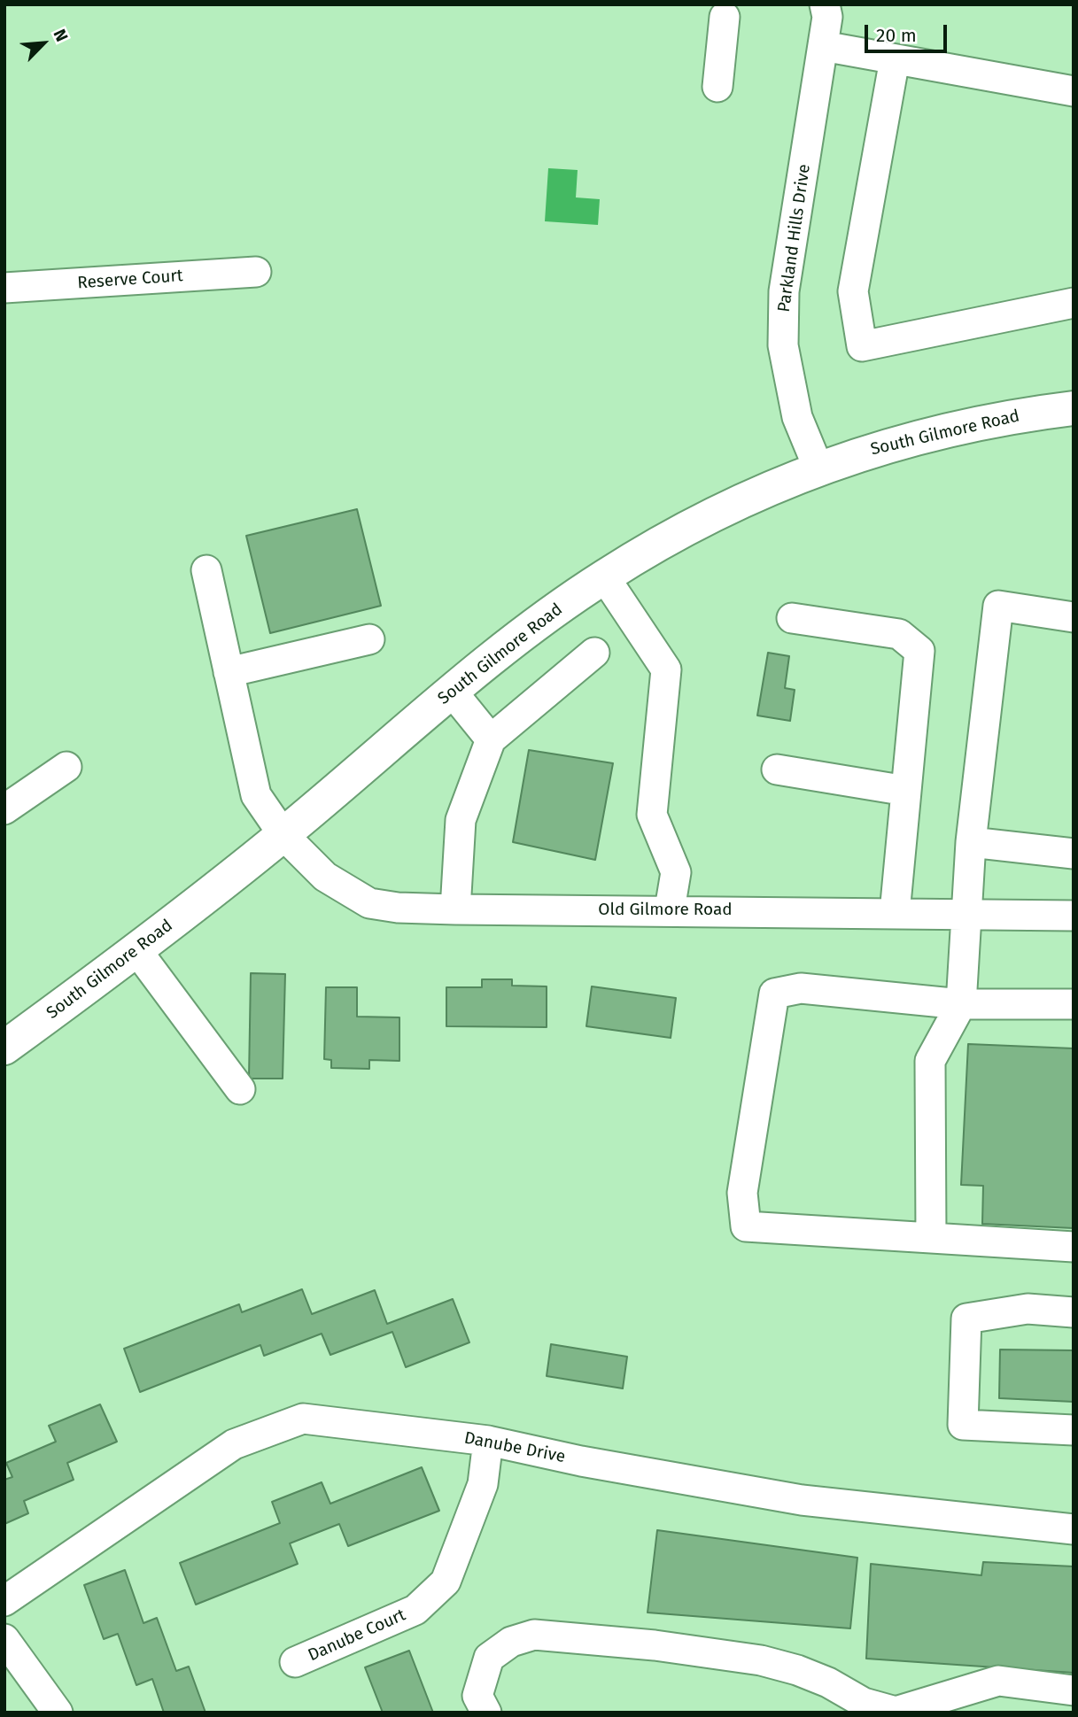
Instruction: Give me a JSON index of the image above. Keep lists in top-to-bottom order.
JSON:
{
  "streets": {
    "main road": ["South Gilmore Road"],
    "street": [
      "Parkland Hills Drive",
      "Reserve Court",
      "Old Gilmore Road",
      "Danube Drive",
      "Danube Court"
    ]
  },
  "crossings": [
    ["Parkland Hills Drive", "South Gilmore Road"],
    ["South Gilmore Road", "Old Gilmore Road"],
    ["Danube Drive", "Danube Court"]
  ],
  "scale_bar": "20 m",
  "north": "top right"
}
